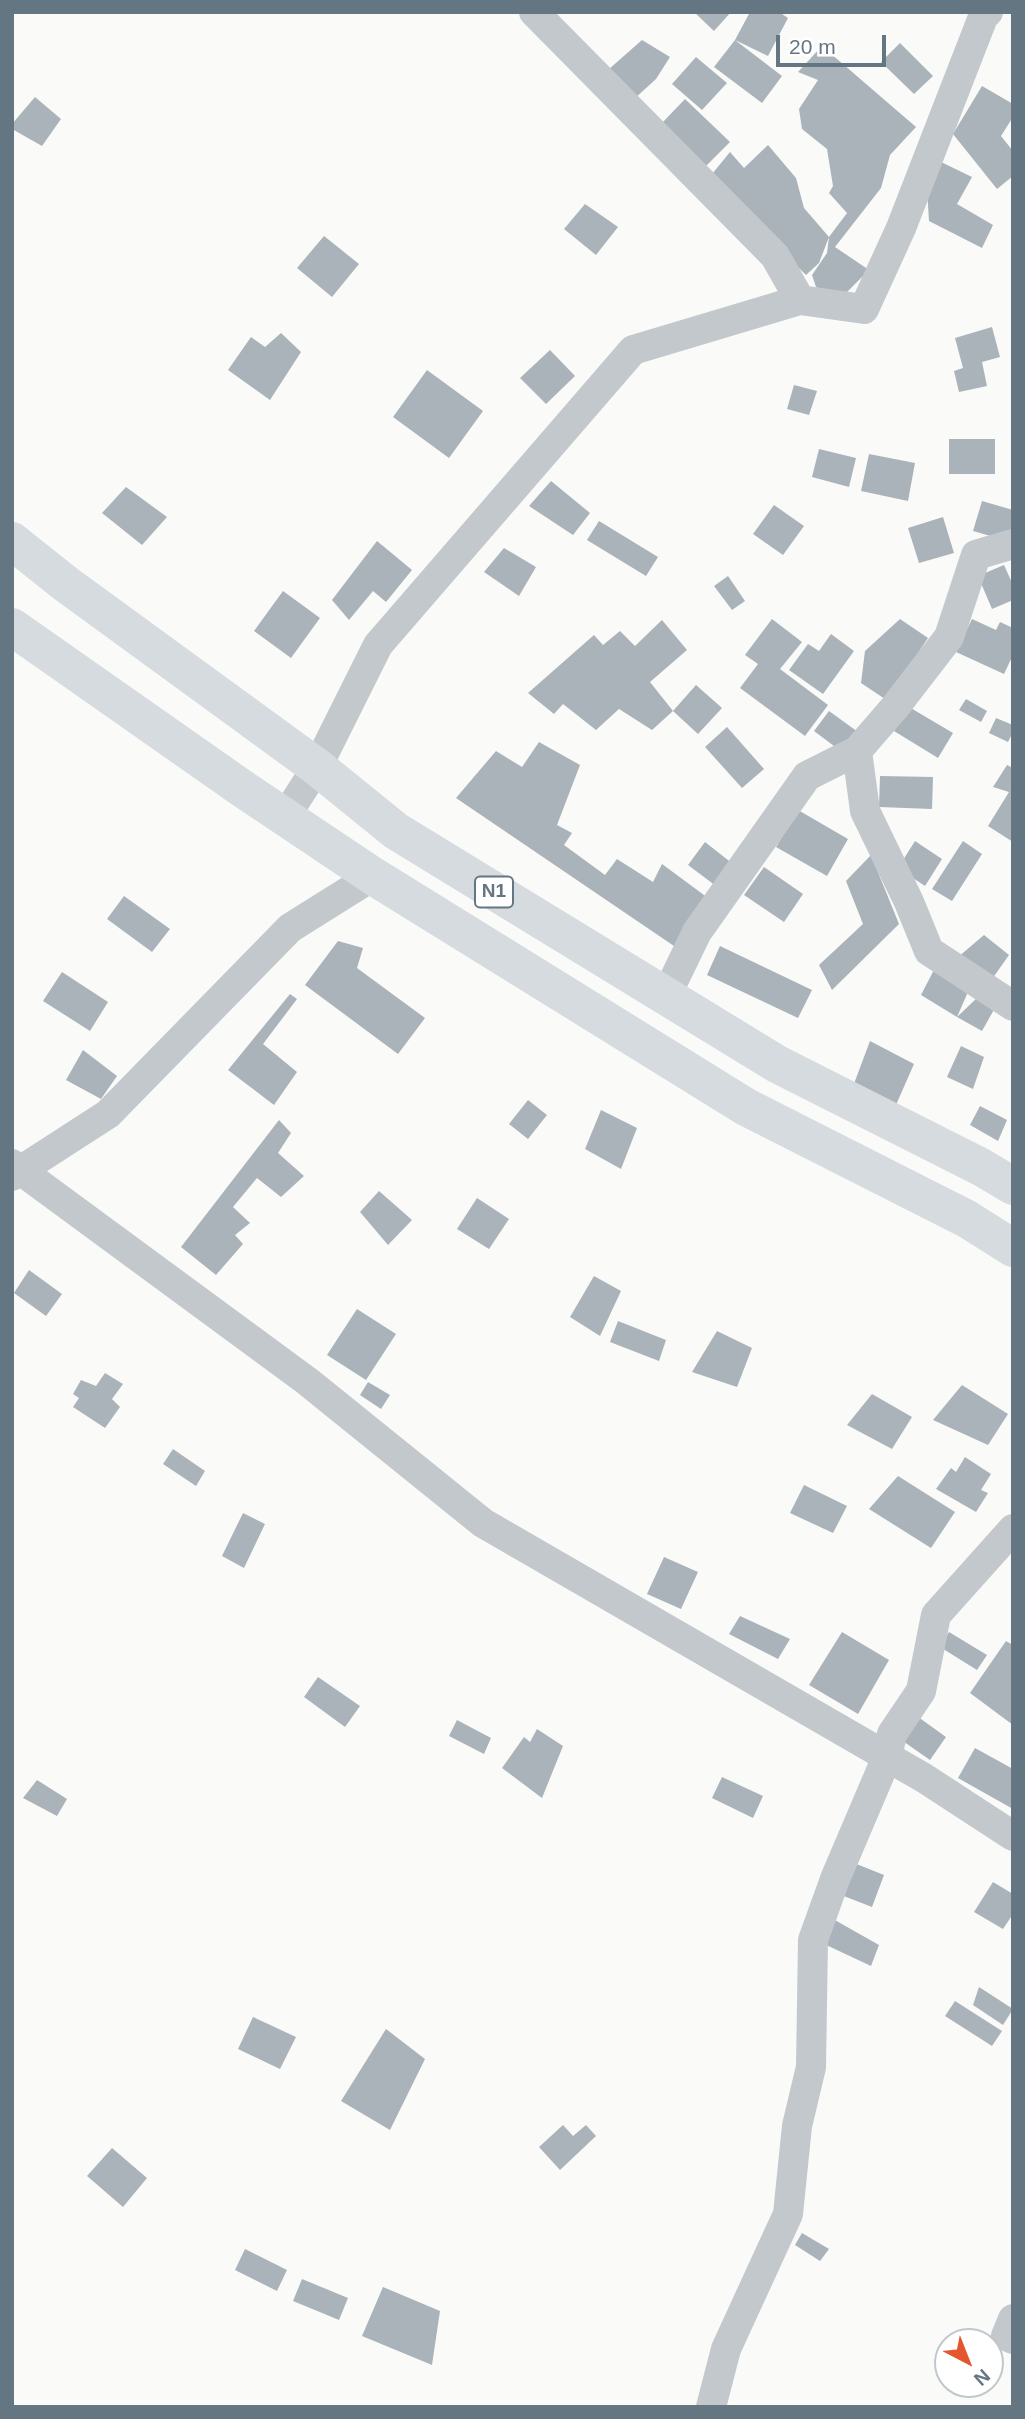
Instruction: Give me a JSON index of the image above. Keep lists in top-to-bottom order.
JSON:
{
  "streets": {
    "main road": ["N1"]
  },
  "scale_bar": "20 m",
  "north": "bottom right"
}
